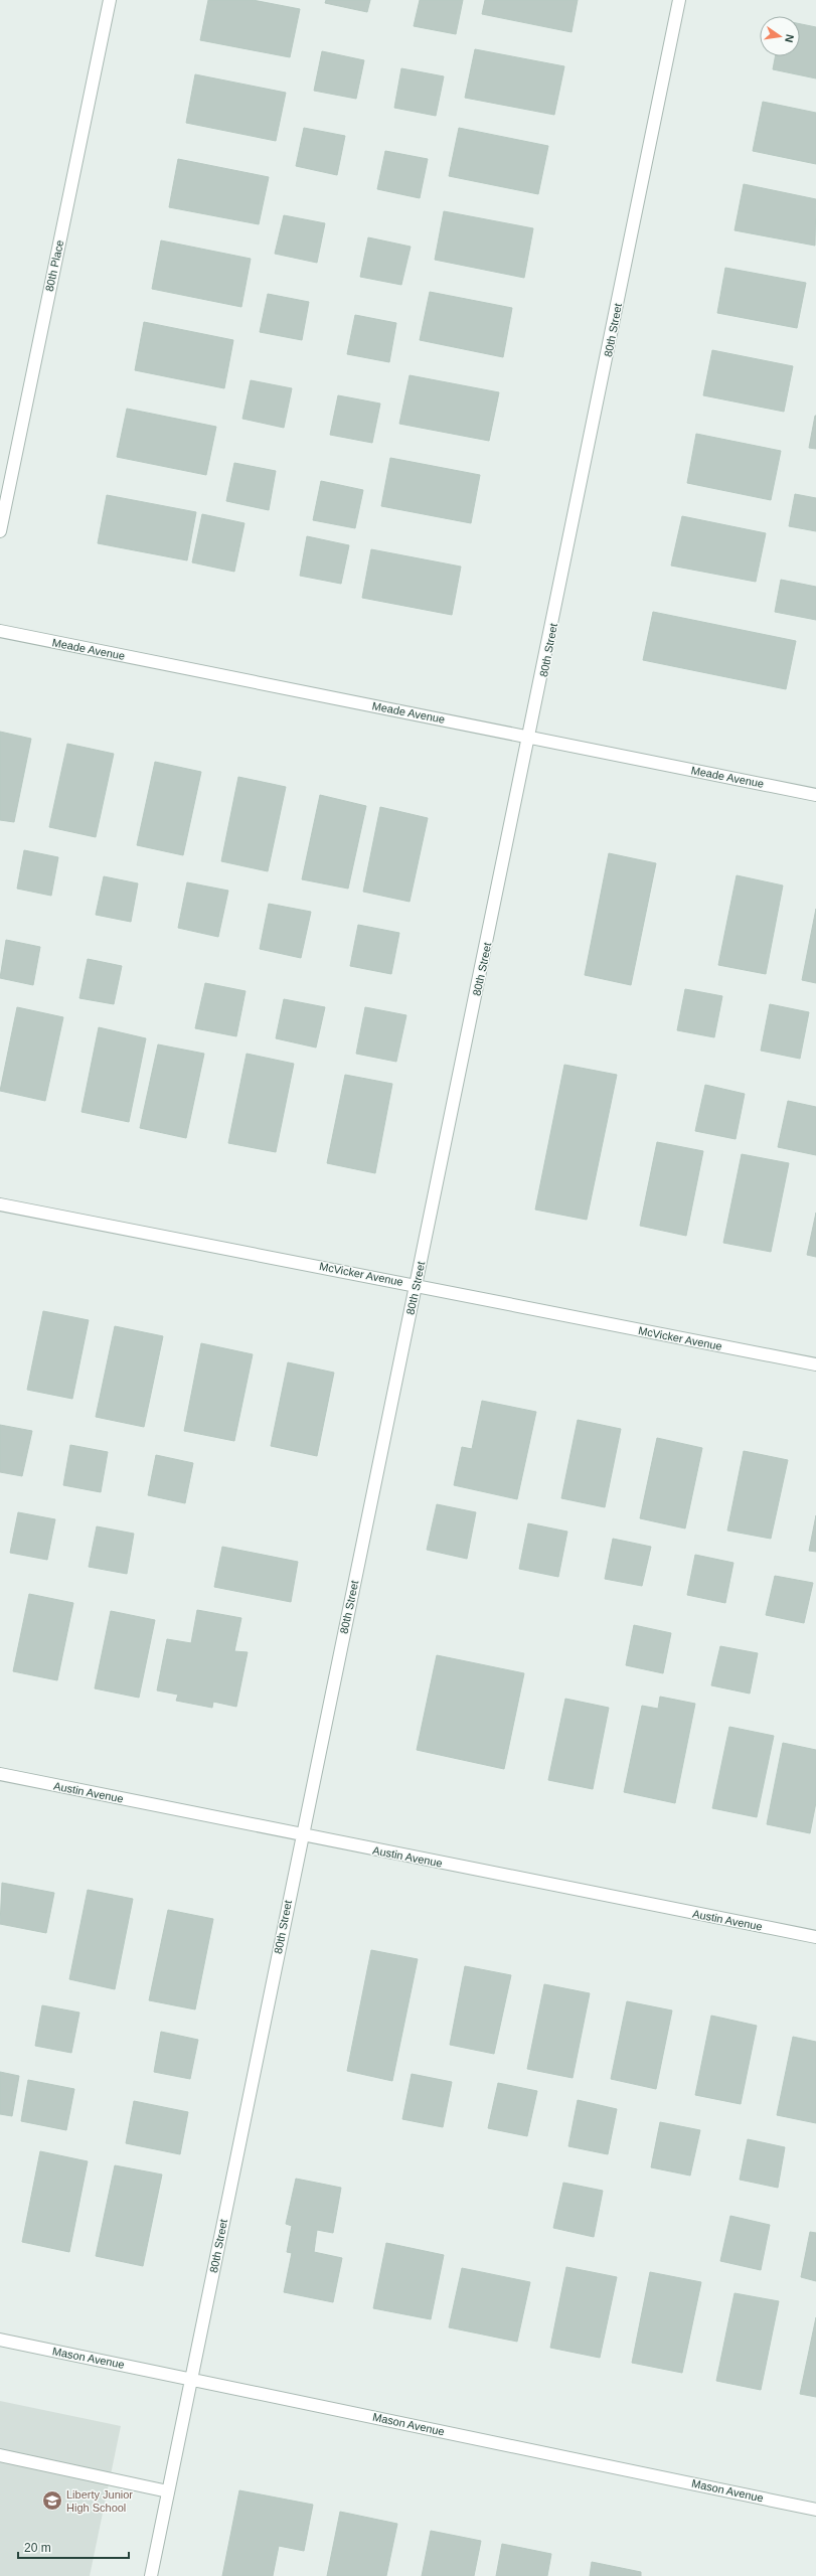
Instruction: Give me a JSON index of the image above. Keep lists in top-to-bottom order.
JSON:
{
  "streets": {
    "street": [
      "80th Place",
      "80th Street",
      "Meade Avenue",
      "McVicker Avenue",
      "Austin Avenue",
      "Mason Avenue"
    ]
  },
  "crossings": [
    ["80th Street", "Meade Avenue"],
    ["80th Street", "McVicker Avenue"],
    ["80th Street", "Austin Avenue"],
    ["80th Street", "Mason Avenue"]
  ],
  "places": {
    "school or university": ["Liberty Junior High School"]
  },
  "scale_bar": "20 m",
  "north": "right"
}
